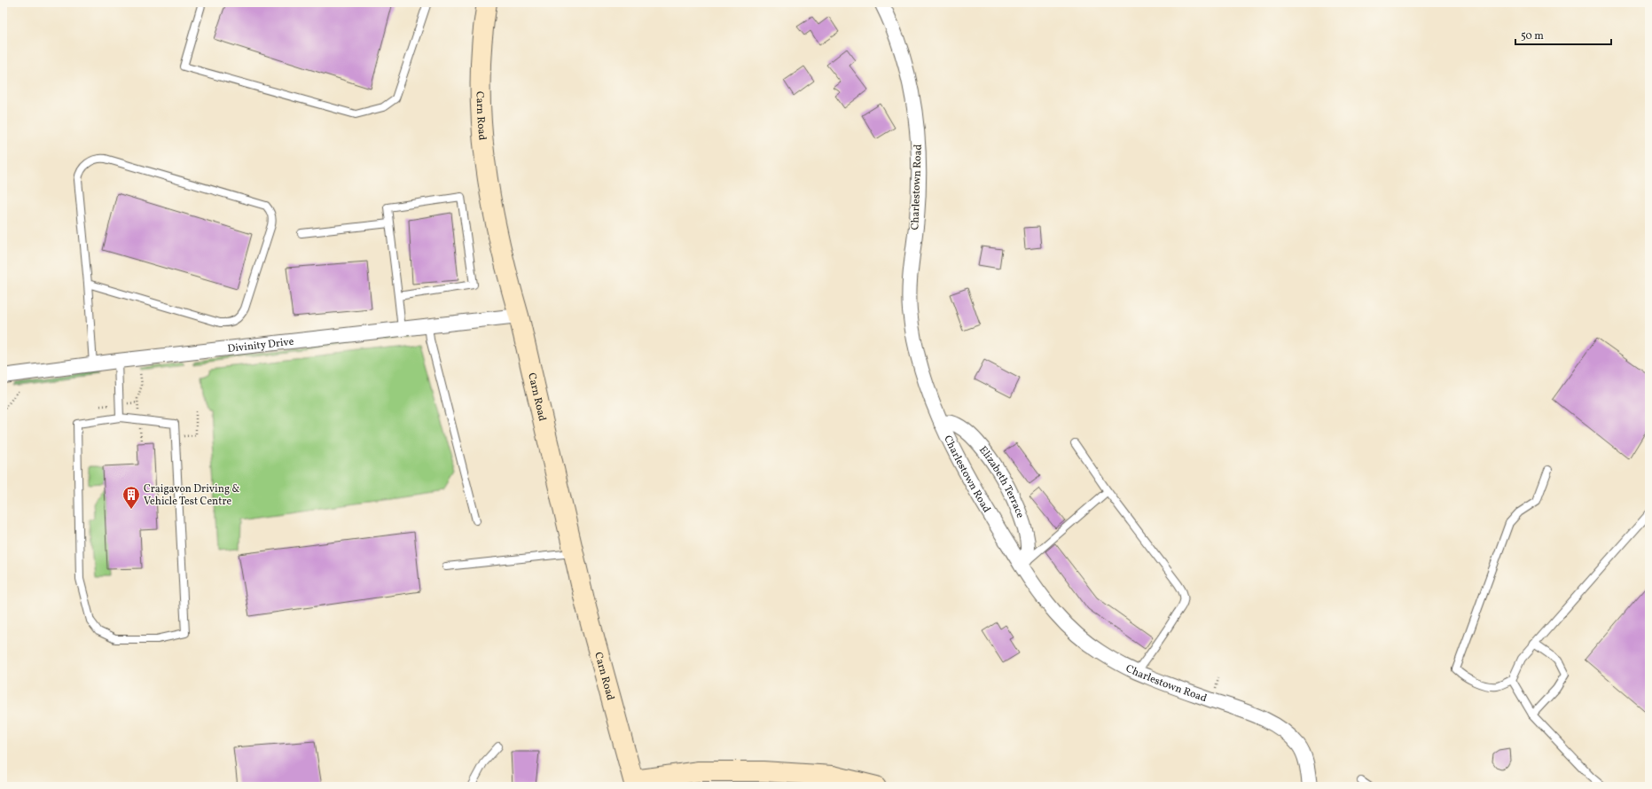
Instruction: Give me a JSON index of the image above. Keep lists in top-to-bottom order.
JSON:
{
  "streets": {
    "main road": ["Carn Road"],
    "street": ["Charlestown Road", "Divinity Drive", "Elizabeth Terrace"]
  },
  "crossings": [
    ["Carn Road", "Divinity Drive"],
    ["Charlestown Road", "Elizabeth Terrace"]
  ],
  "places": {
    "building": ["Craigavon Driving & Vehicle Test Centre"]
  },
  "scale_bar": "50 m"
}
